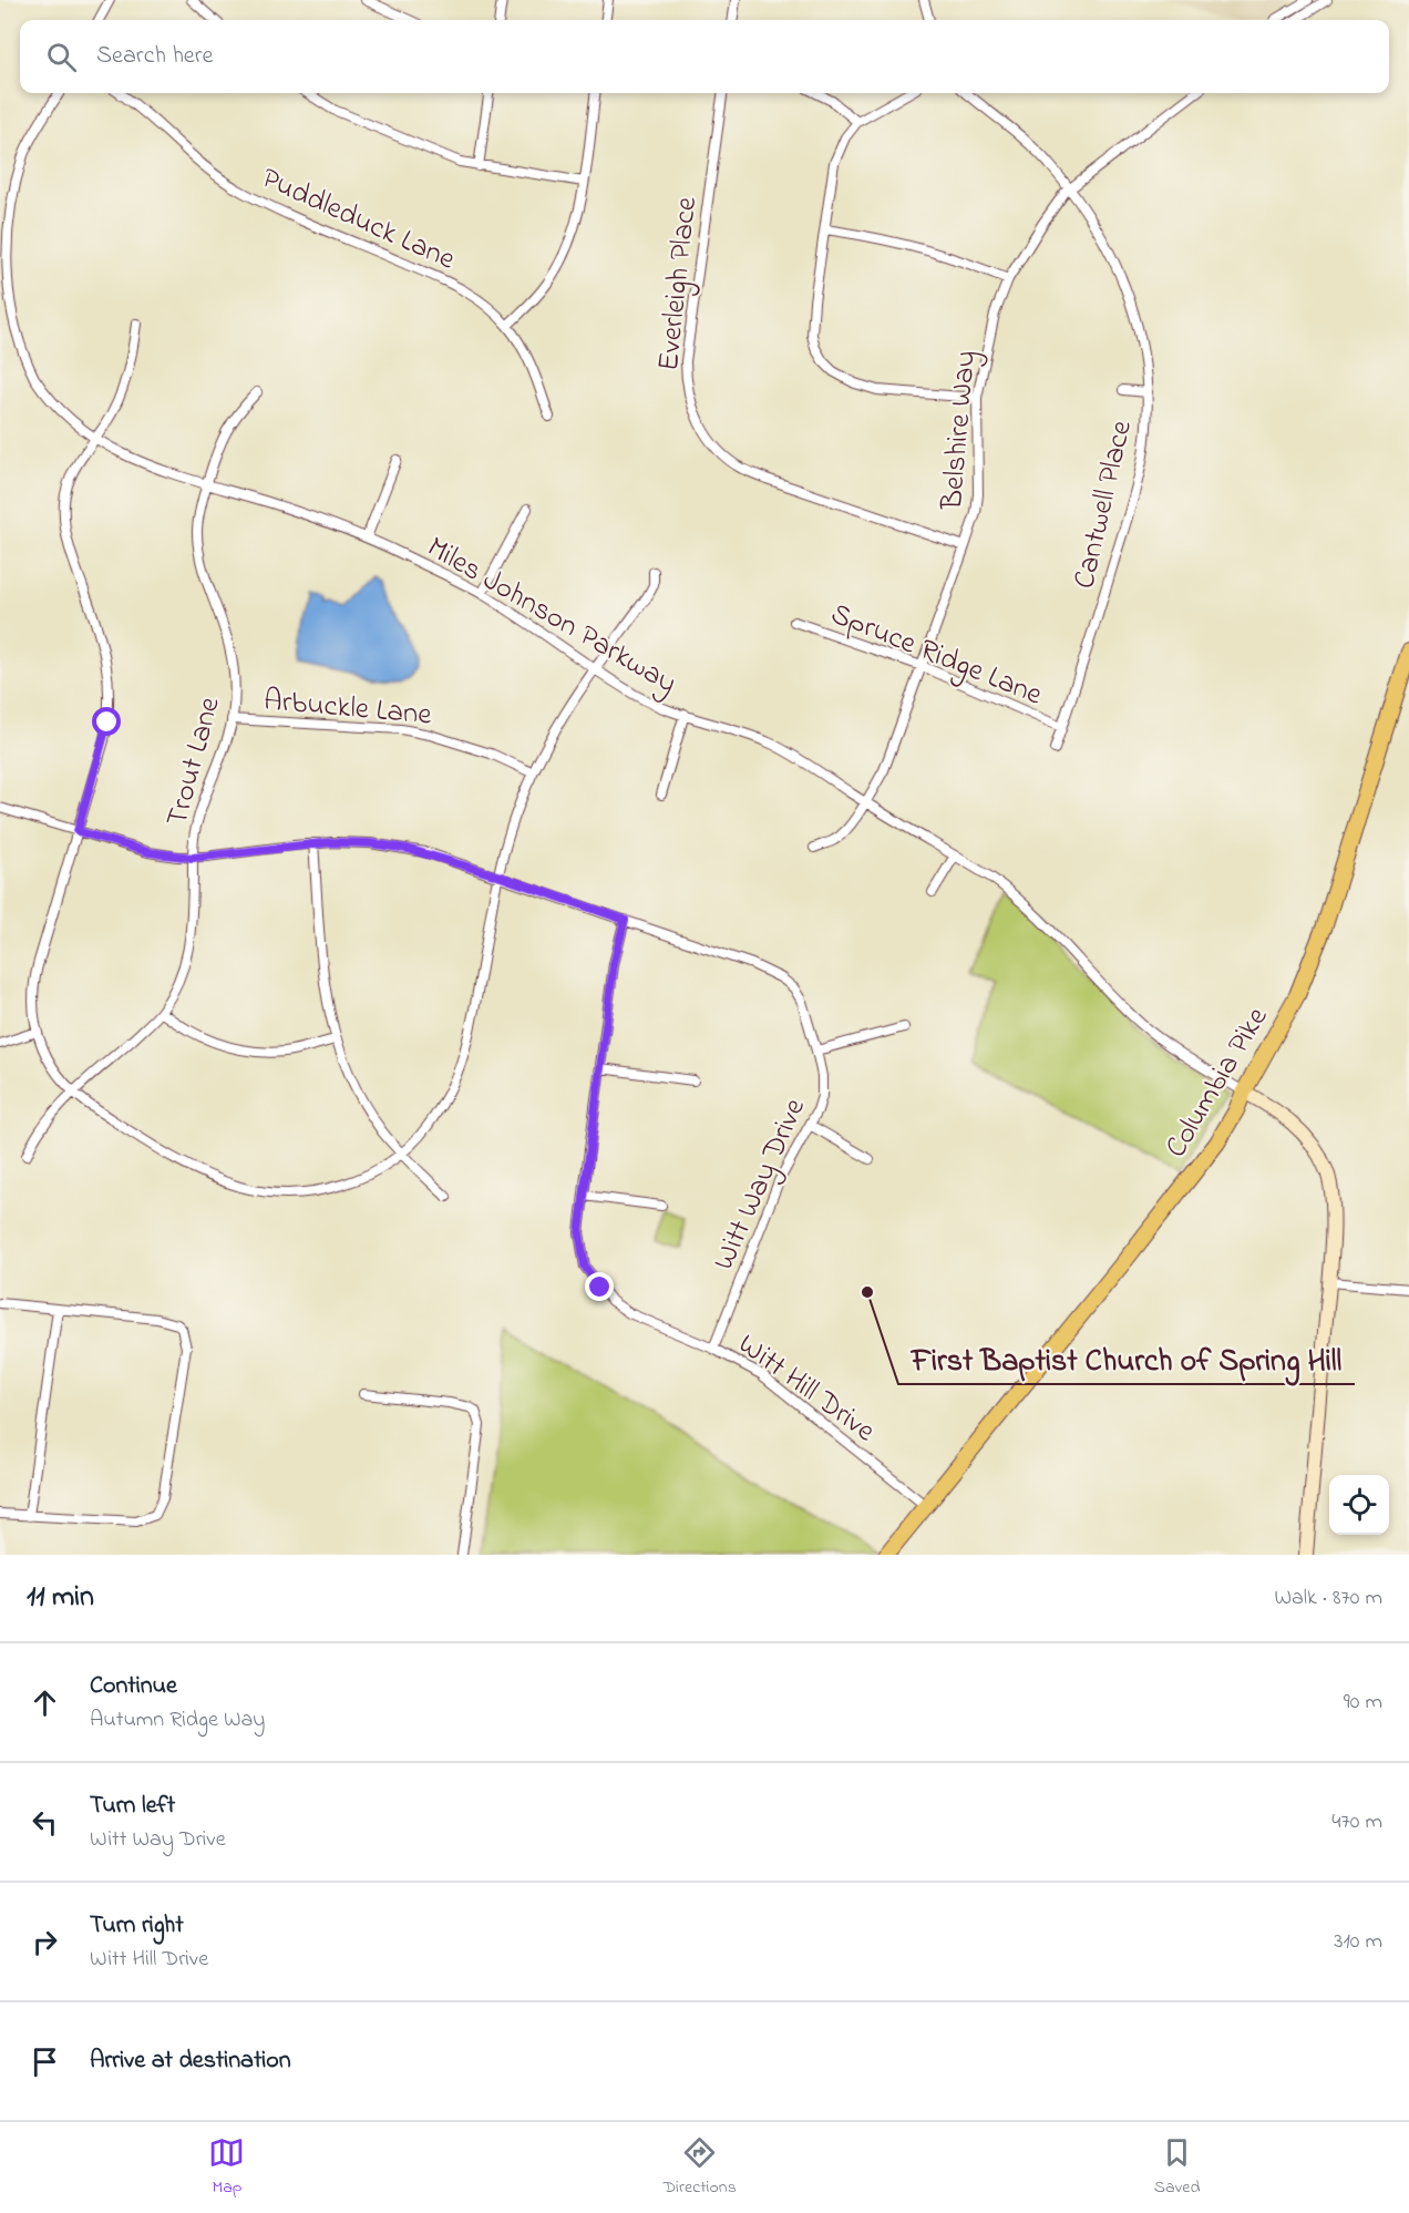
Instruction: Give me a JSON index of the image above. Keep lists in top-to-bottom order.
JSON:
{
  "streets": {
    "main road": ["Columbia Pike"],
    "street": [
      "Puddleduck Lane",
      "Everleigh Place",
      "Belshire Way",
      "Cantwell Place",
      "Miles Johnson Parkway",
      "Spruce Ridge Lane",
      "Arbuckle Lane",
      "Trout Lane",
      "Witt Way Drive",
      "Witt Hill Drive"
    ]
  },
  "crossings": [
    ["Everleigh Place", "Belshire Way"],
    ["Belshire Way", "Cantwell Place"],
    ["Belshire Way", "Miles Johnson Parkway"],
    ["Belshire Way", "Spruce Ridge Lane"],
    ["Cantwell Place", "Spruce Ridge Lane"],
    ["Miles Johnson Parkway", "Trout Lane"],
    ["Miles Johnson Parkway", "Columbia Pike"],
    ["Arbuckle Lane", "Trout Lane"],
    ["Trout Lane", "Witt Way Drive"],
    ["Columbia Pike", "Witt Hill Drive"],
    ["Witt Way Drive", "Witt Hill Drive"]
  ],
  "places": ["First Baptist Church of Spring Hill"],
  "page": {
    "search": "Search here",
    "heading": ["11 min", "Walk · 870 m"],
    "list": [
      ["Continue", "Autumn Ridge Way", "90 m"],
      ["Turn left", "Witt Way Drive", "470 m"],
      ["Turn right", "Witt Hill Drive", "310 m"],
      "Arrive at destination"
    ],
    "nav": ["Map", "Directions", "Saved"]
  }
}
